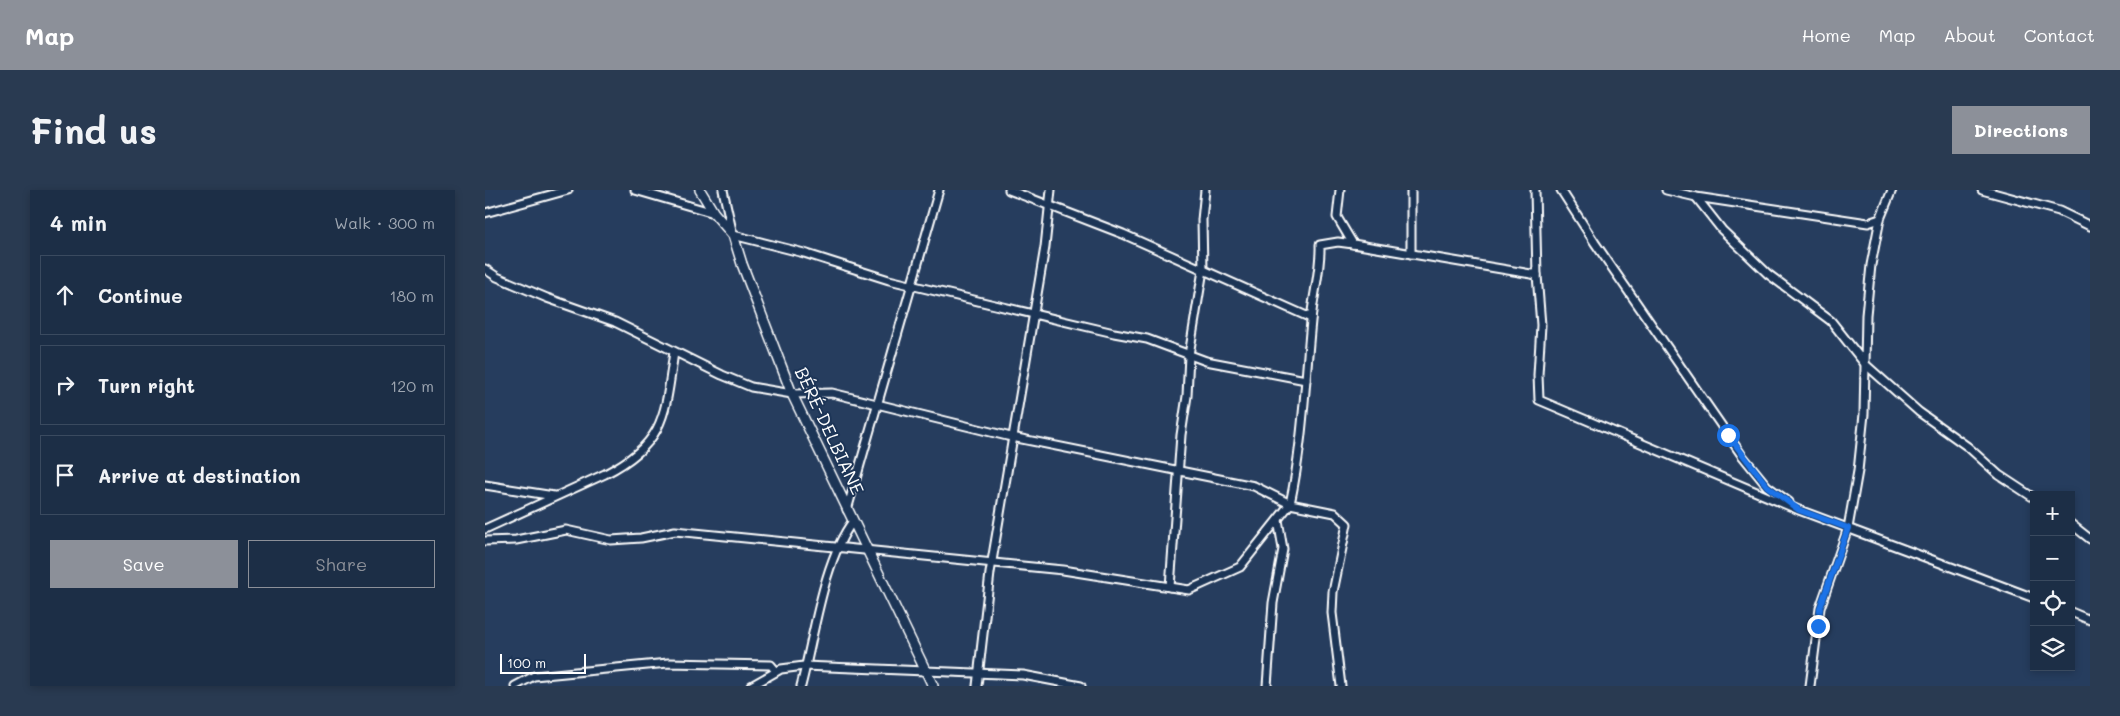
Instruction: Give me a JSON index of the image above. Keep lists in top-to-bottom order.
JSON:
{
  "streets": {
    "street": ["BÉRÉ-DELBIANE"]
  },
  "scale_bar": "100 m",
  "page": {
    "header": "Map",
    "nav": [
      "Home",
      "Map",
      "About",
      "Contact"
    ],
    "buttons": [
      "Directions",
      ["Save", "Share"]
    ],
    "title": "Find us",
    "heading": ["4 min", "Walk · 300 m"],
    "list": [
      ["Continue", "180 m"],
      ["Turn right", "120 m"],
      "Arrive at destination"
    ],
    "map_buttons": ["+", "−"],
    "scale": "100 m"
  }
}
